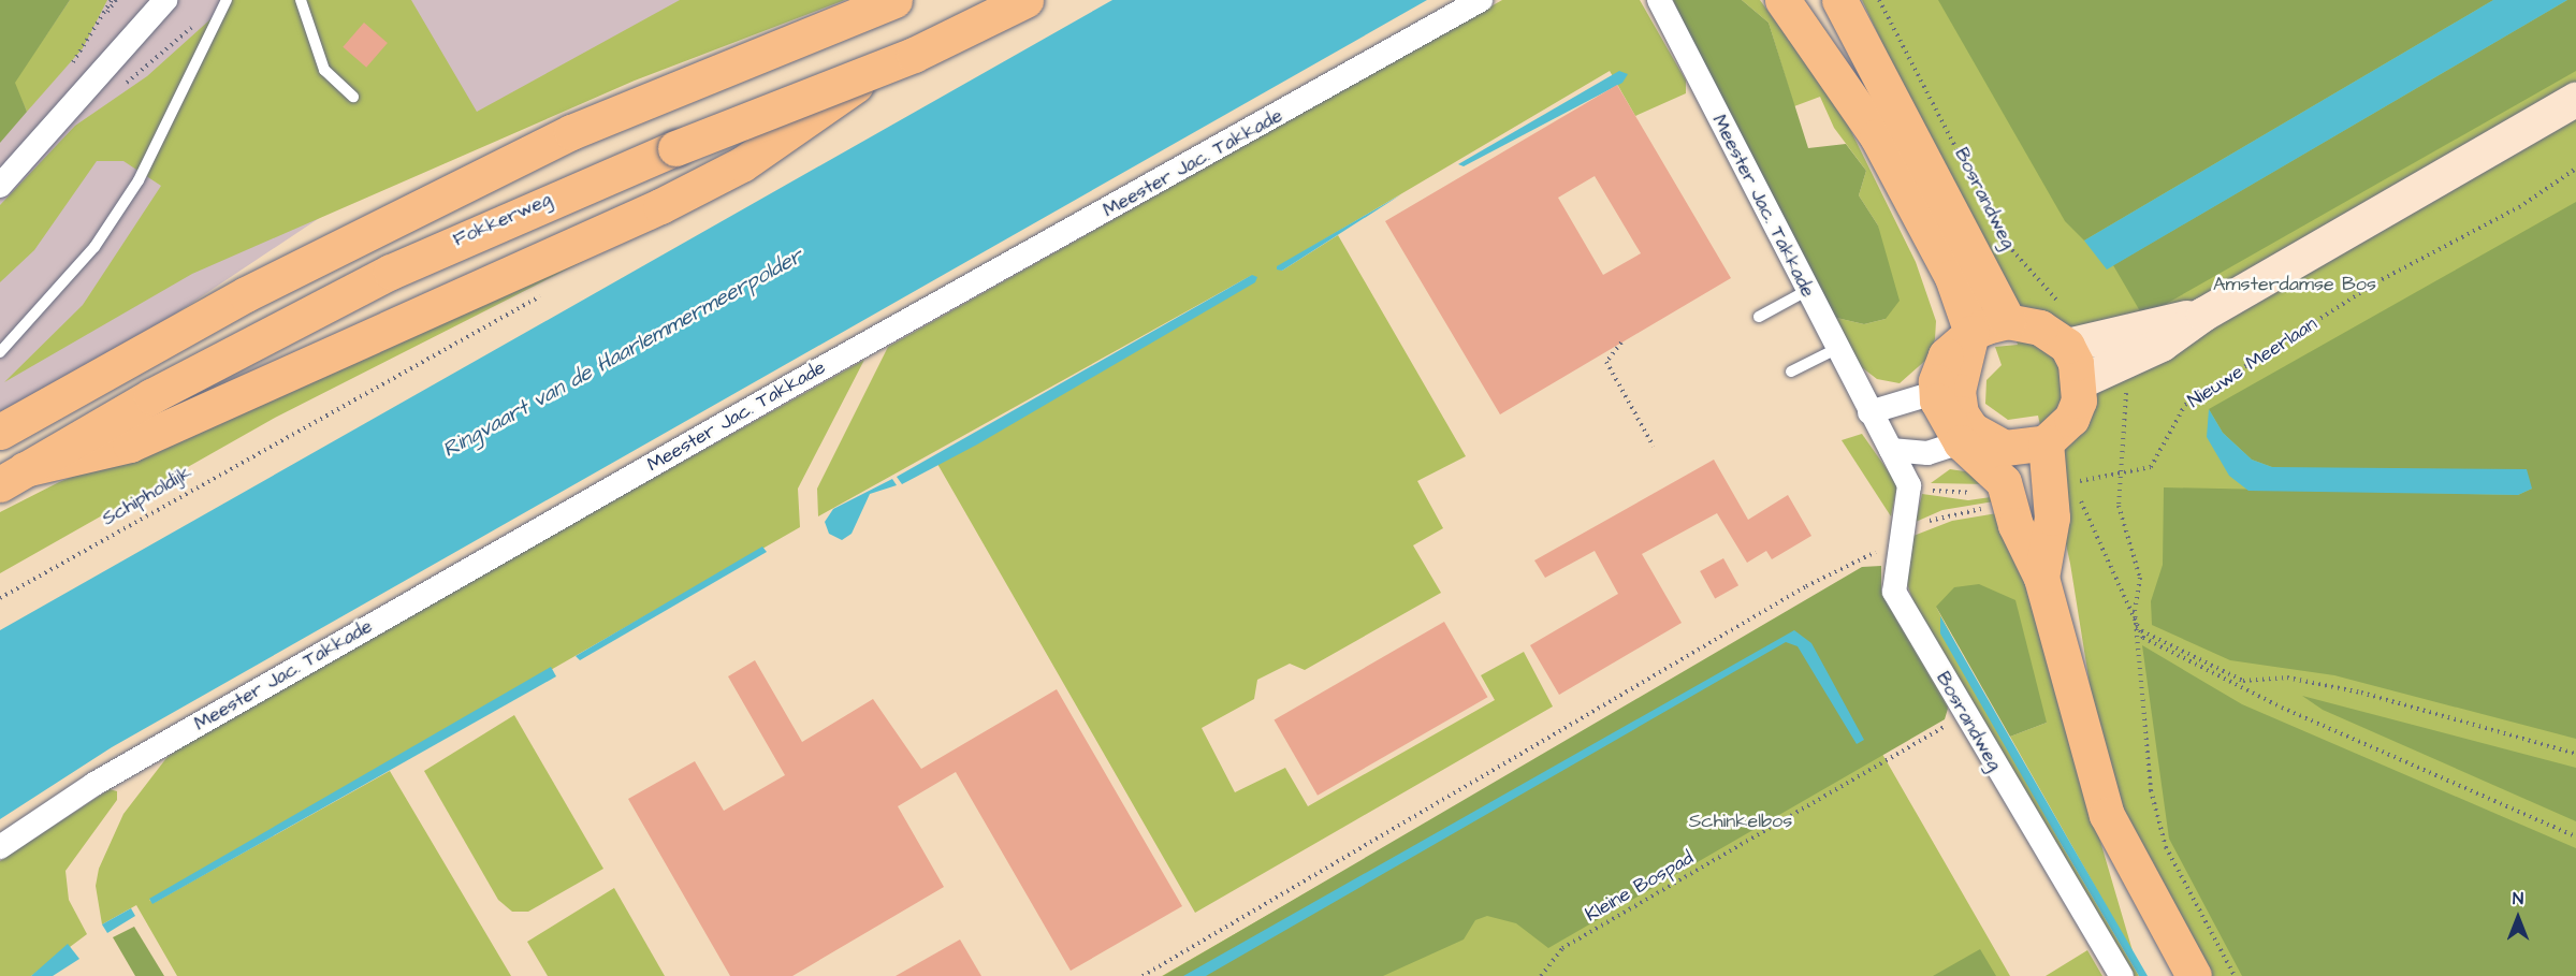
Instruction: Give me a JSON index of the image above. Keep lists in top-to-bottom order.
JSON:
{
  "streets": {
    "main road": ["Bosrandweg", "Fokkerweg"],
    "street": ["Meester Jac. Takkade"],
    "path": ["Nieuwe Meerlaan", "Schipholdijk", "Kleine Bospad"]
  },
  "crossings": [
    ["Meester Jac. Takkade", "Bosrandweg"],
    ["Bosrandweg", "Kleine Bospad"]
  ],
  "water": ["Ringvaart van de Haarlemmermeerpolder"],
  "parks": ["Amsterdamse Bos", "Schinkelbos"],
  "north": "top"
}
